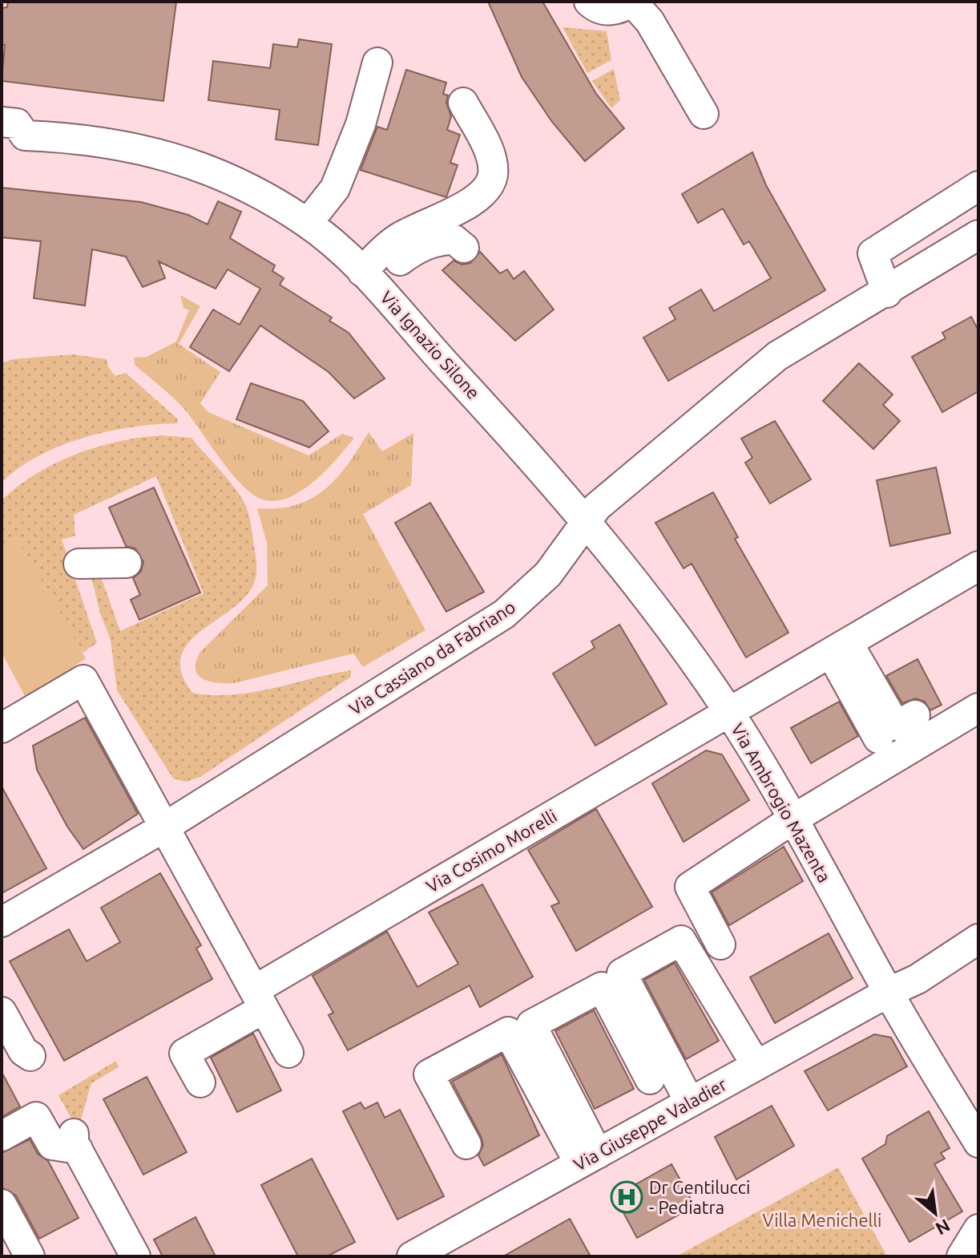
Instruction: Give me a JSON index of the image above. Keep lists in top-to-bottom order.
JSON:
{
  "streets": {
    "street": [
      "Via Ignazio Silone",
      "Via Cassiano da Fabriano",
      "Via Ambrogio Mazenta",
      "Via Cosimo Morelli",
      "Via Giuseppe Valadier"
    ]
  },
  "crossings": [
    ["Via Ignazio Silone", "Via Cassiano da Fabriano"],
    ["Via Ignazio Silone", "Via Ambrogio Mazenta"],
    ["Via Ignazio Silone", "Via Cosimo Morelli"],
    ["Via Ambrogio Mazenta", "Via Cosimo Morelli"],
    ["Via Ambrogio Mazenta", "Via Giuseppe Valadier"]
  ],
  "parks": ["Villa Menichelli"],
  "places": {
    "hospital": ["Dr Gentilucci - Pediatra"]
  },
  "north": "bottom right"
}
